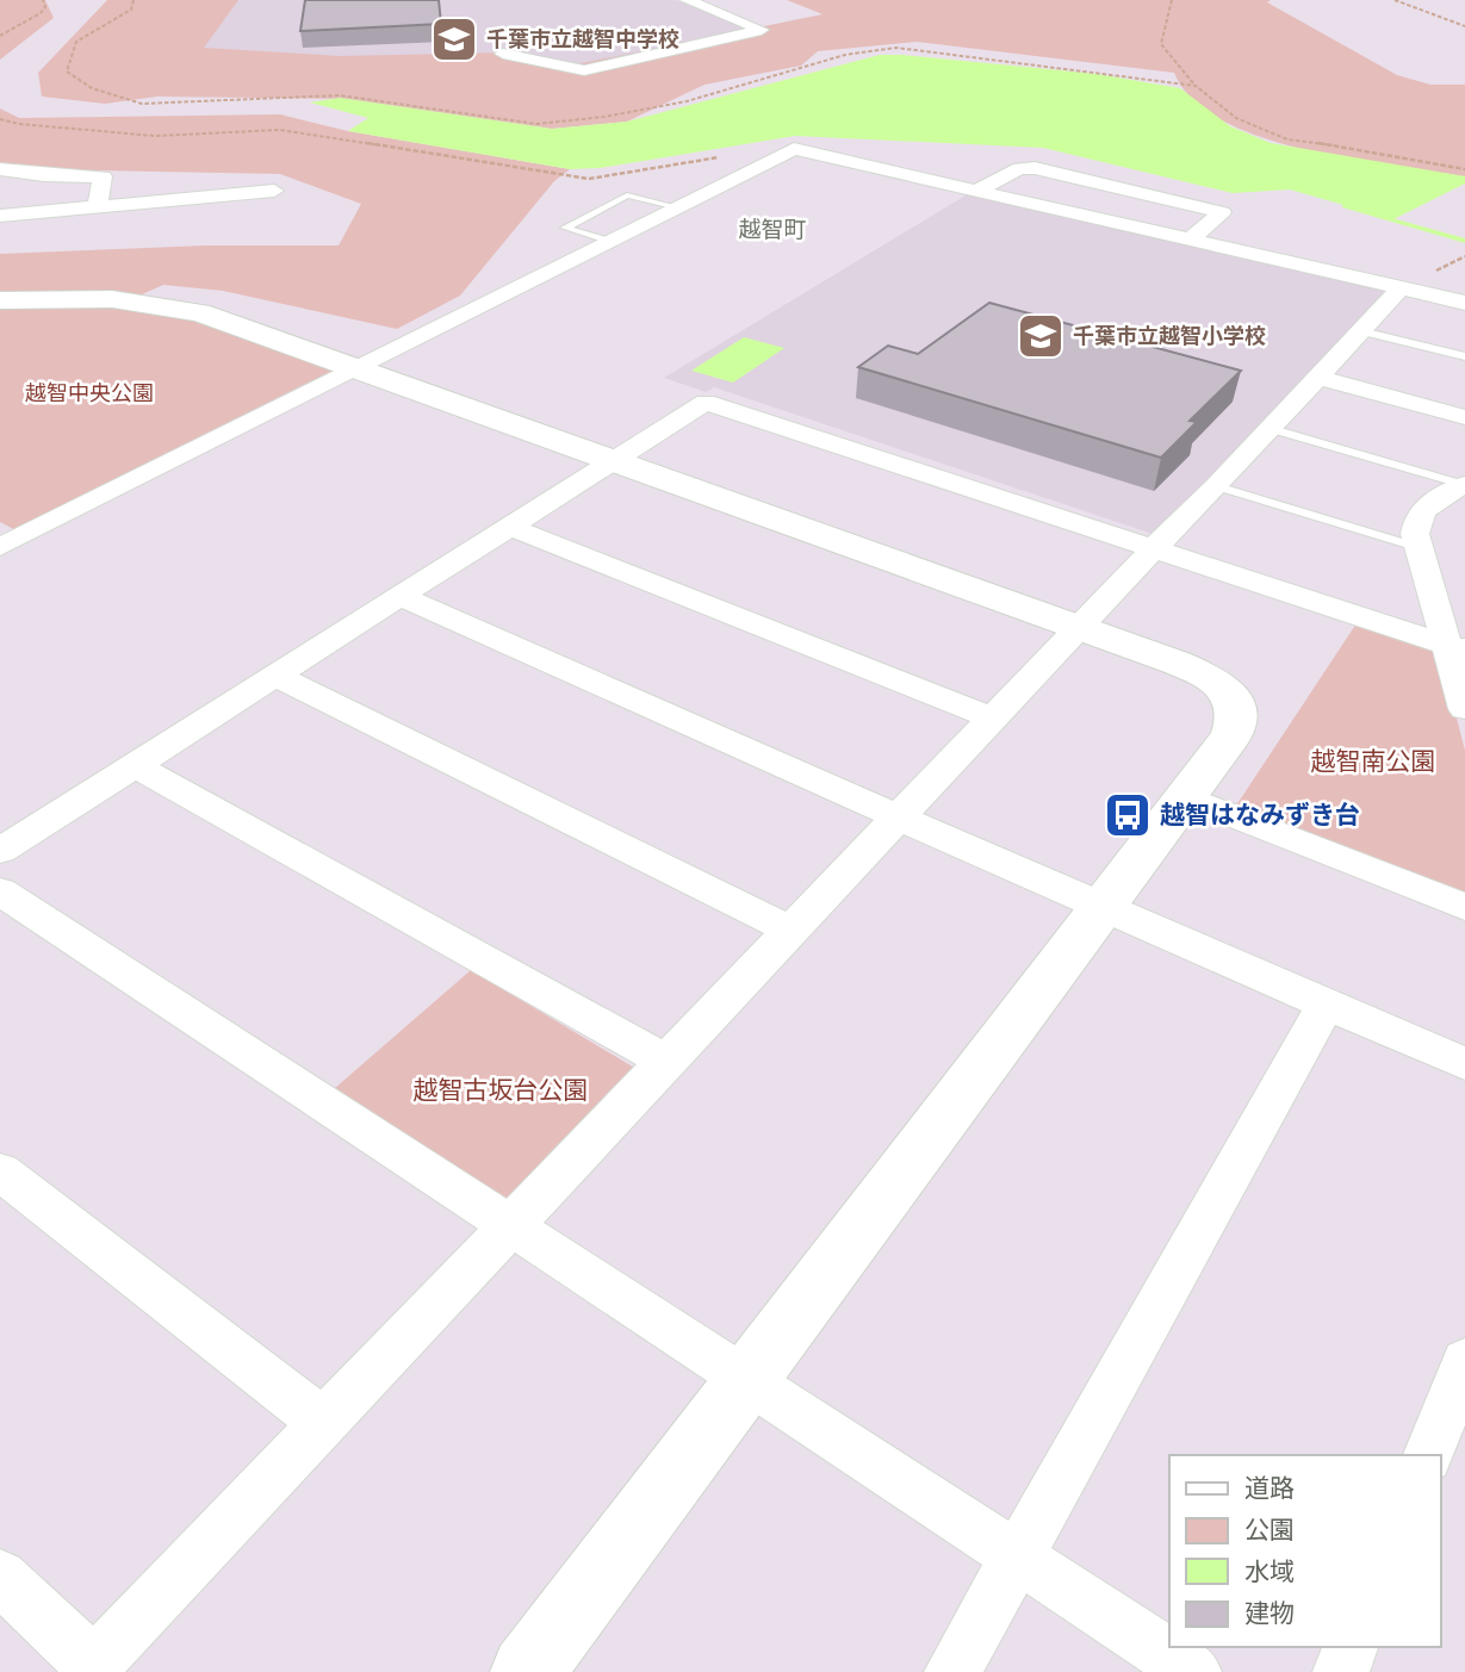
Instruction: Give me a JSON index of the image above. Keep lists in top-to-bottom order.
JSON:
{
  "districts": ["越智町"],
  "parks": ["越智中央公園", "越智南公園", "越智古坂台公園"],
  "places": {
    "school or university": ["千葉市立越智中学校", "千葉市立越智小学校"],
    "bus stop": ["越智はなみずき台"]
  },
  "legend": [
    "道路",
    "公園",
    "水域",
    "建物"
  ]
}
